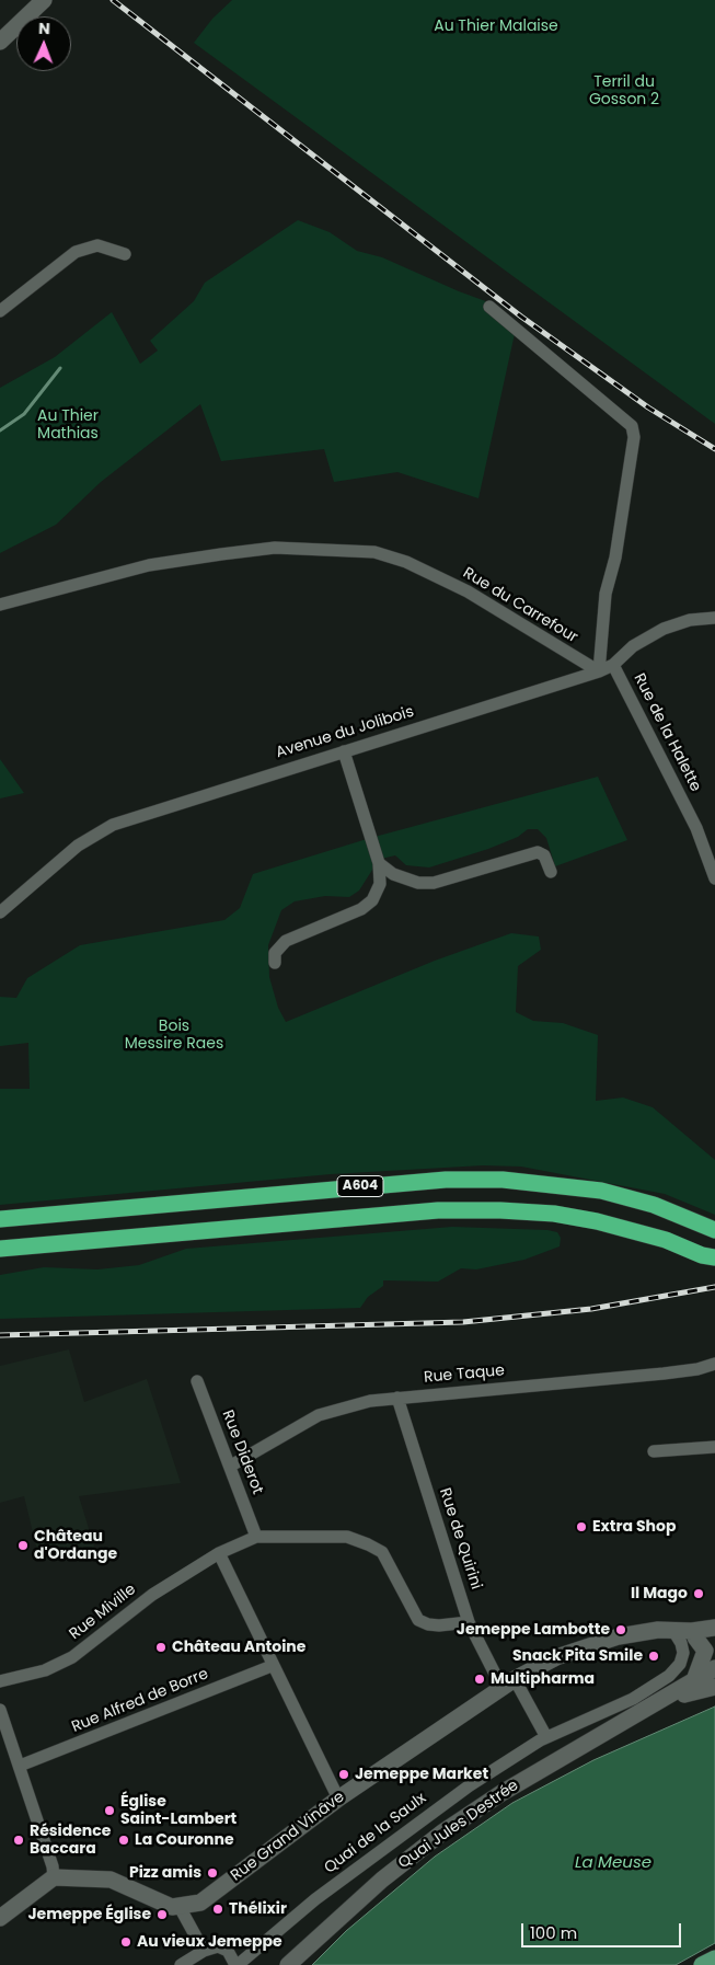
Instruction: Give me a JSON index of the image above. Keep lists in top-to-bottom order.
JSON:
{
  "streets": {
    "highway": ["A604"],
    "street": [
      "Rue du Carrefour",
      "Avenue du Jolibois",
      "Rue de la Halette",
      "Rue Taque",
      "Rue Diderot",
      "Rue de Quirini",
      "Rue Miville",
      "Rue Alfred de Borre",
      "Quai Jules Destrée",
      "Quai de la Saulx",
      "Rue Grand Vinâve"
    ]
  },
  "crossings": [
    ["Rue du Carrefour", "Avenue du Jolibois"],
    ["Avenue du Jolibois", "Rue de la Halette"],
    ["Rue Taque", "Rue Diderot"],
    ["Rue Taque", "Rue de Quirini"],
    ["Rue Diderot", "Rue Miville"],
    ["Rue de Quirini", "Quai de la Saulx"],
    ["Rue de Quirini", "Rue Grand Vinâve"],
    ["Quai de la Saulx", "Rue Grand Vinâve"]
  ],
  "water": ["La Meuse"],
  "parks": [
    "Au Thier Malaise",
    "Terril du Gosson 2",
    "Au Thier Mathias",
    "Bois Messire Raes"
  ],
  "places": [
    "Extra Shop",
    "Château d'Ordange",
    "Il Mago",
    "Jemeppe Lambotte",
    "Château Antoine",
    "Snack Pita Smile",
    "Multipharma",
    "Jemeppe Market",
    "Église Saint-Lambert",
    "Résidence Baccara",
    "La Couronne",
    "Pizz amis",
    "Thélixir",
    "Jemeppe Église",
    "Au vieux Jemeppe"
  ],
  "scale_bar": "100 m",
  "north": "top"
}
